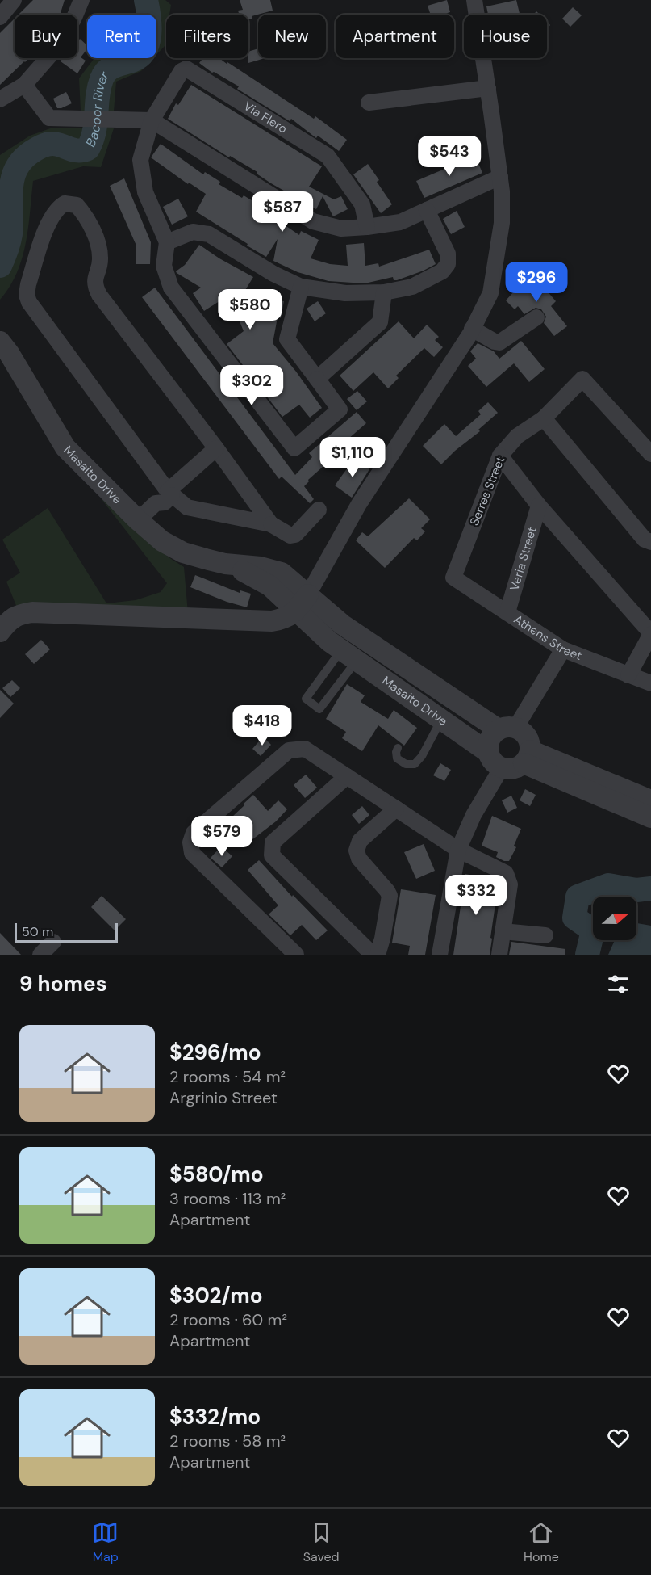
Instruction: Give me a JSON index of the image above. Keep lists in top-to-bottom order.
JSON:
{
  "streets": {
    "street": [
      "Via Flero",
      "Masaito Drive",
      "Serres Street",
      "Veria Street",
      "Athens Street"
    ]
  },
  "crossings": [
    ["Serres Street", "Athens Street"],
    ["Veria Street", "Athens Street"]
  ],
  "water": ["Bacoor River"],
  "scale_bar": "50 m",
  "north": "right",
  "page": {
    "chip": [
      "Buy",
      "Rent",
      "Filters",
      "New",
      "Apartment",
      "House"
    ],
    "price": [
      "$543",
      "$587",
      "$296",
      "$580",
      "$302",
      "$1,110",
      "$418",
      "$579",
      "$332"
    ],
    "scale": "50 m",
    "heading": "9 homes",
    "list": [
      {
        "name": "$296/mo",
        "note": "2 rooms · 54 m² · Argrinio Street"
      },
      {
        "name": "$580/mo",
        "note": "3 rooms · 113 m² · Apartment"
      },
      {
        "name": "$302/mo",
        "note": "2 rooms · 60 m² · Apartment"
      },
      {
        "name": "$332/mo",
        "note": "2 rooms · 58 m² · Apartment"
      }
    ],
    "tabs": ["Map", "Saved", "Home"]
  }
}
